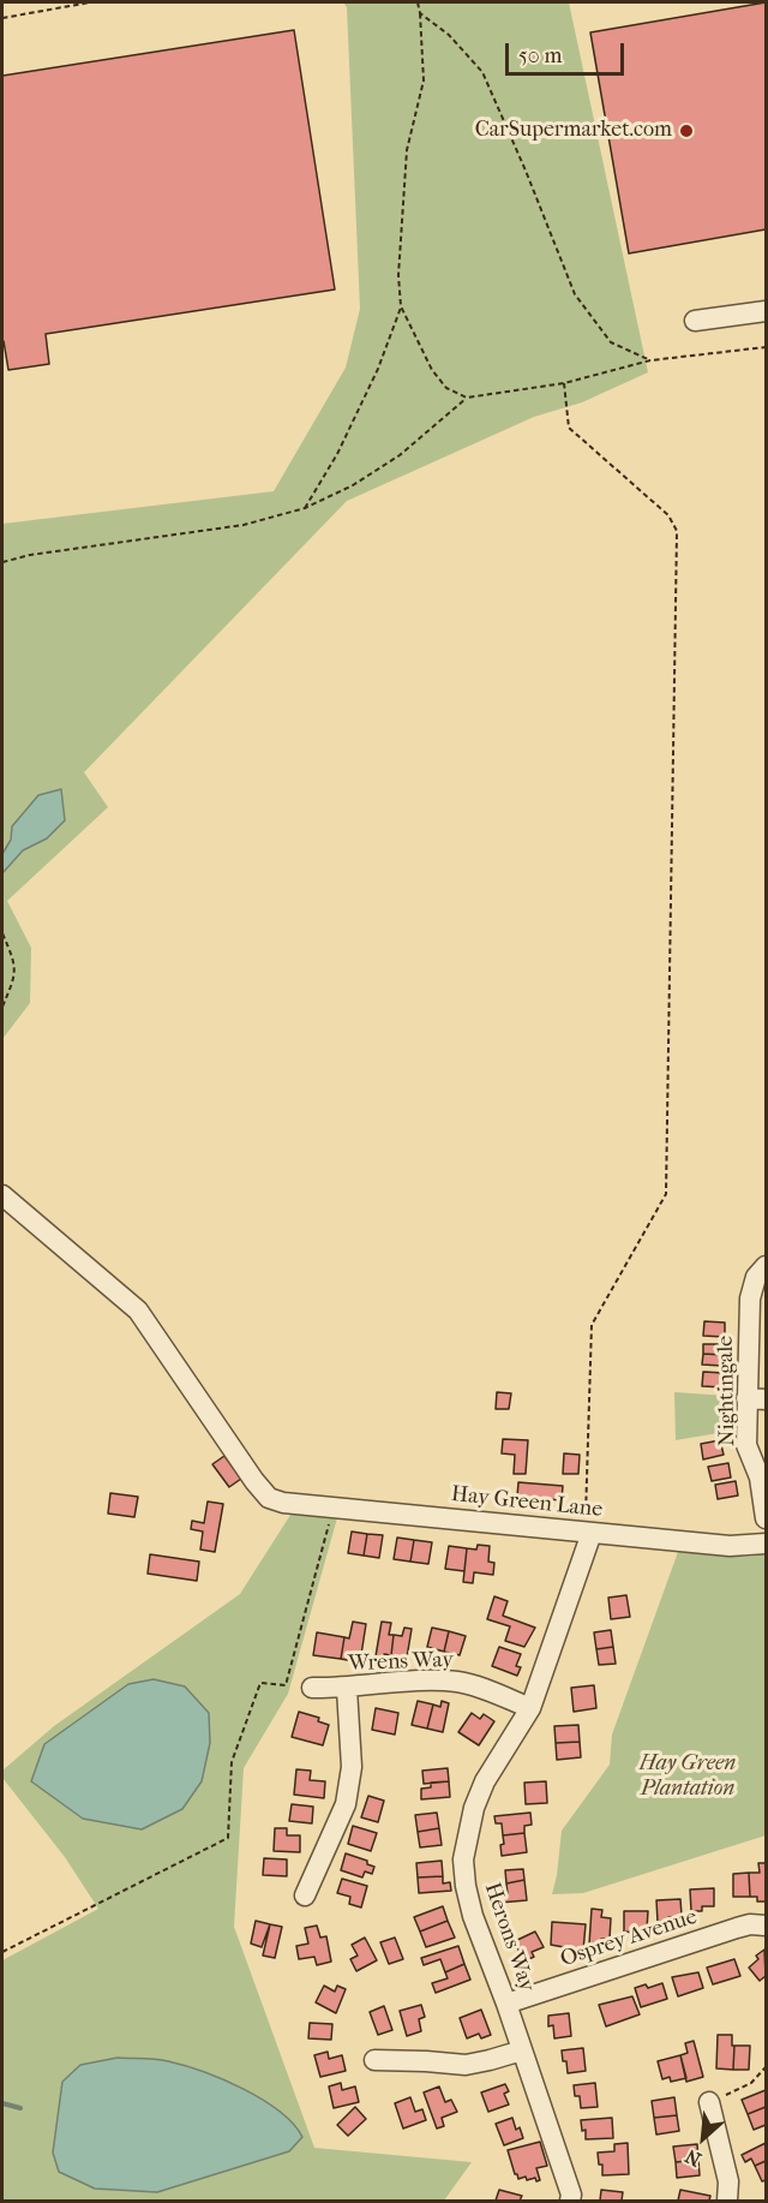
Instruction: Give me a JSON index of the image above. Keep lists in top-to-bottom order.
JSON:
{
  "streets": {
    "street": [
      "Nightingale",
      "Hay Green Lane",
      "Wrens Way",
      "Herons Way",
      "Osprey Avenue"
    ]
  },
  "crossings": [
    ["Hay Green Lane", "Herons Way"],
    ["Wrens Way", "Herons Way"],
    ["Herons Way", "Osprey Avenue"]
  ],
  "parks": ["Hay Green Plantation"],
  "places": ["CarSupermarket.com"],
  "scale_bar": "50 m",
  "north": "bottom left"
}
